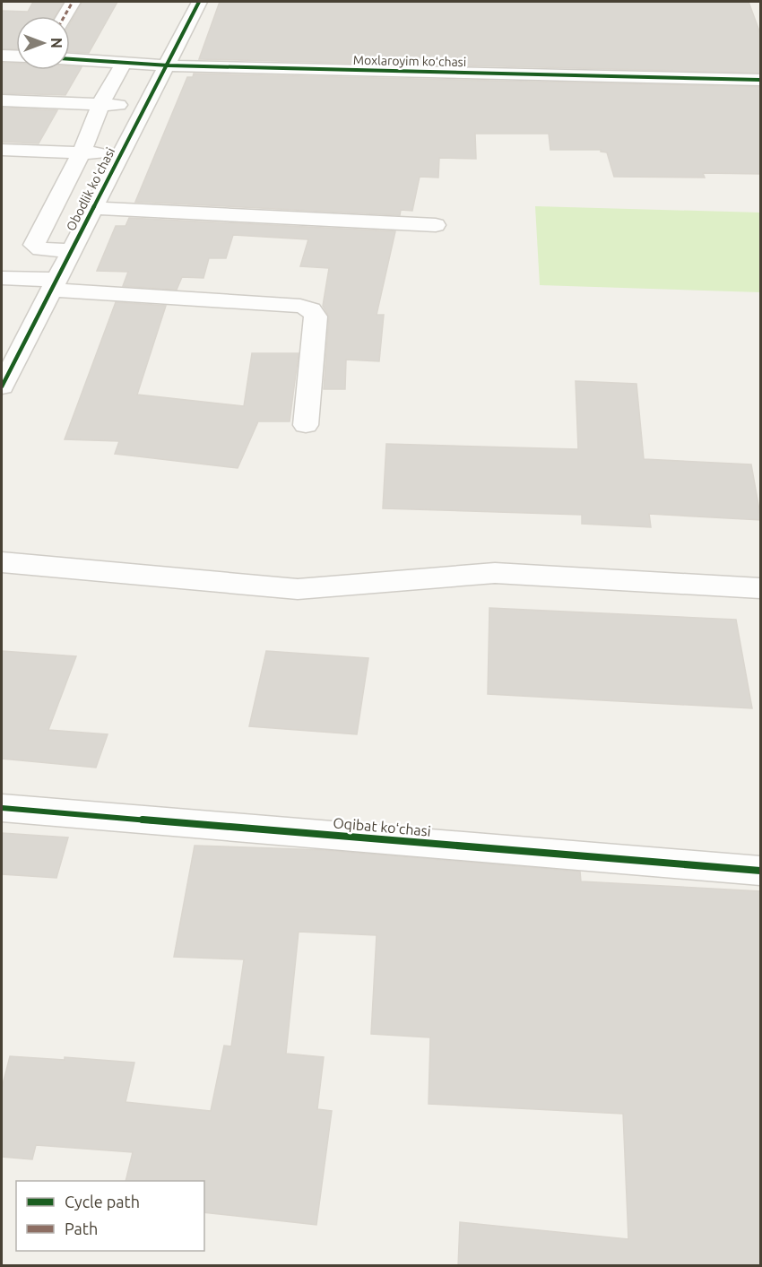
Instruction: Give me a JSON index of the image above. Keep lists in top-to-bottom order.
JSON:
{
  "streets": {
    "street": ["Moxlaroyim koʻchasi", "Obodlik ko'chasi", "Oqibat koʻchasi"]
  },
  "crossings": [
    ["Moxlaroyim koʻchasi", "Obodlik ko'chasi"]
  ],
  "legend": ["Cycle path", "Path"],
  "north": "right"
}
